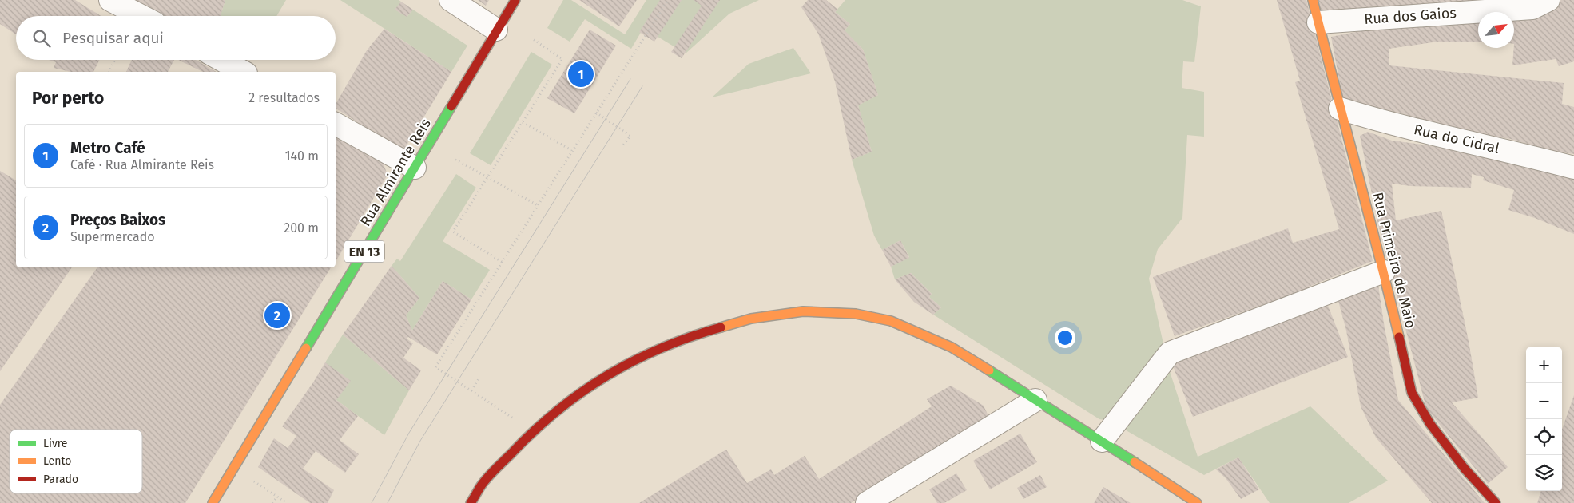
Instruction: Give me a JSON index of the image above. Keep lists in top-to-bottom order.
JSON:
{
  "streets": {
    "street": [
      "Rua dos Gaios",
      "Rua do Cidral",
      "Rua Almirante Reis",
      "EN 13",
      "Rua Primeiro de Maio"
    ]
  },
  "crossings": [
    ["Rua dos Gaios", "Rua Primeiro de Maio"],
    ["Rua do Cidral", "Rua Primeiro de Maio"]
  ],
  "legend": ["Livre", "Lento", "Parado"],
  "north": "top right",
  "page": {
    "search": "Pesquisar aqui",
    "pins": ["1", "2"],
    "heading": ["Por perto", "2 resultados"],
    "list": [
      {
        "mark": "1",
        "name": "Metro Café",
        "note": "Café · Rua Almirante Reis",
        "value": "140 m"
      },
      {
        "mark": "2",
        "name": "Preços Baixos",
        "note": "Supermercado",
        "value": "200 m"
      }
    ],
    "map_buttons": ["+", "−"]
  }
}
